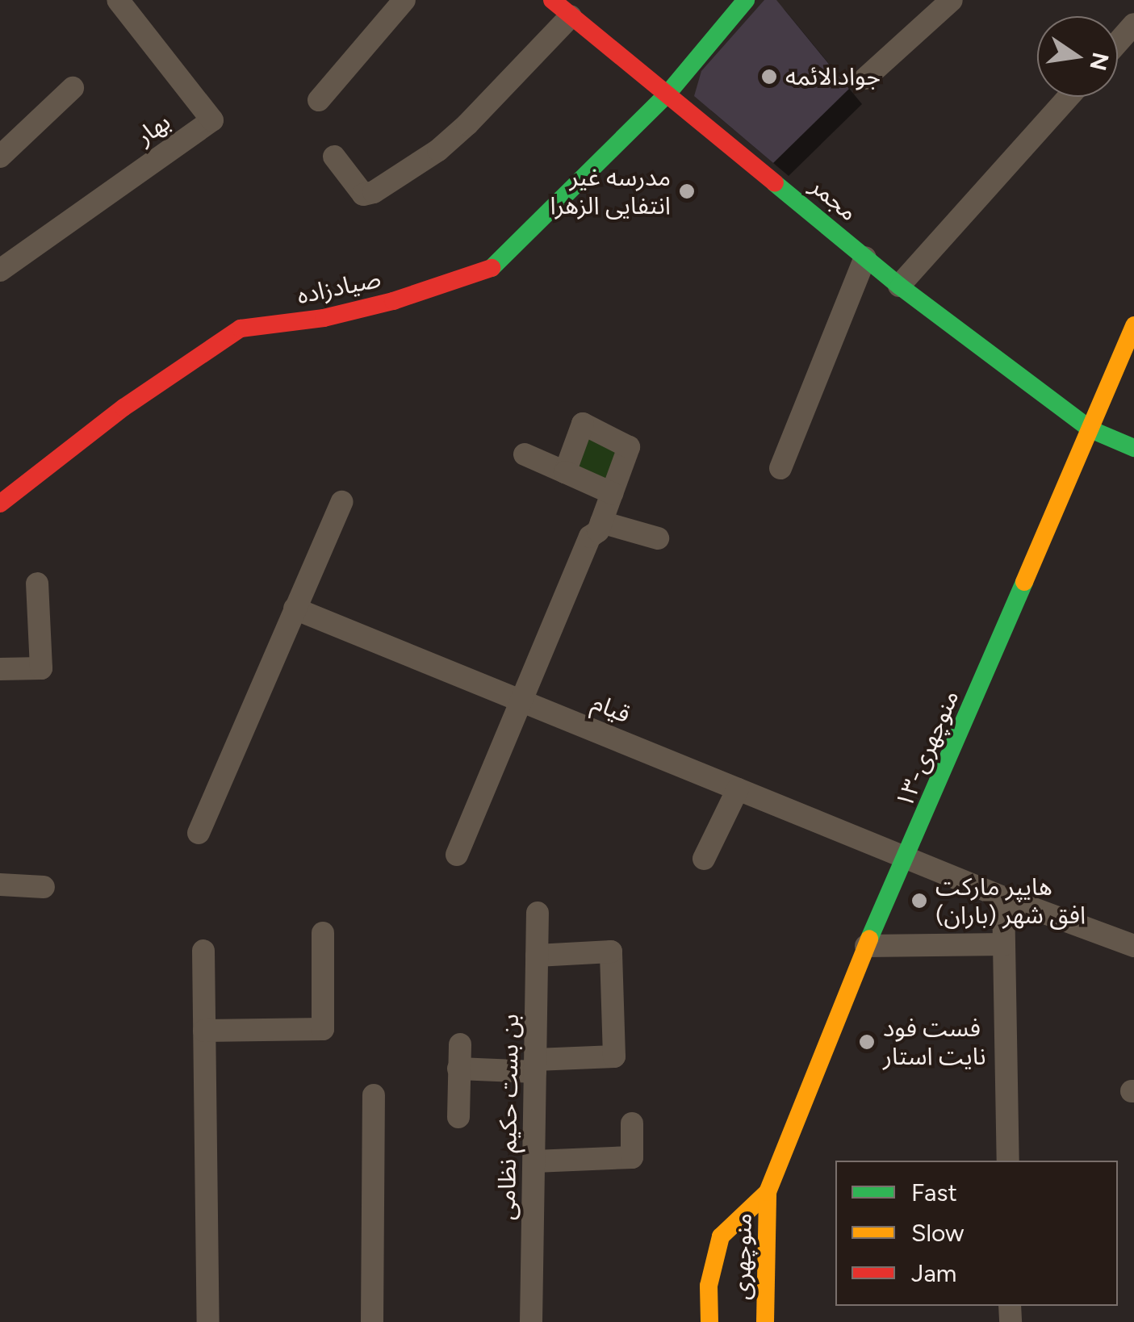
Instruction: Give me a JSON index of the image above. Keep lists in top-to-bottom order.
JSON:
{
  "streets": {
    "street": [
      "بهار",
      "مجمر",
      "صیادزاده",
      "قیام",
      "۱۳-منوچهری",
      "بن بست حکیم نظامی",
      "منوچهری"
    ]
  },
  "crossings": [
    ["مجمر", "صیادزاده"],
    ["مجمر", "۱۳-منوچهری"],
    ["قیام", "۱۳-منوچهری"],
    ["۱۳-منوچهری", "منوچهری"]
  ],
  "places": [
    "جوادالائمه",
    "مدرسه غیر انتفایی الزهرا",
    "هایپر مارکت افق شهر (باران)",
    "فست فود نایت استار"
  ],
  "legend": ["Fast", "Slow", "Jam"],
  "north": "right"
}
